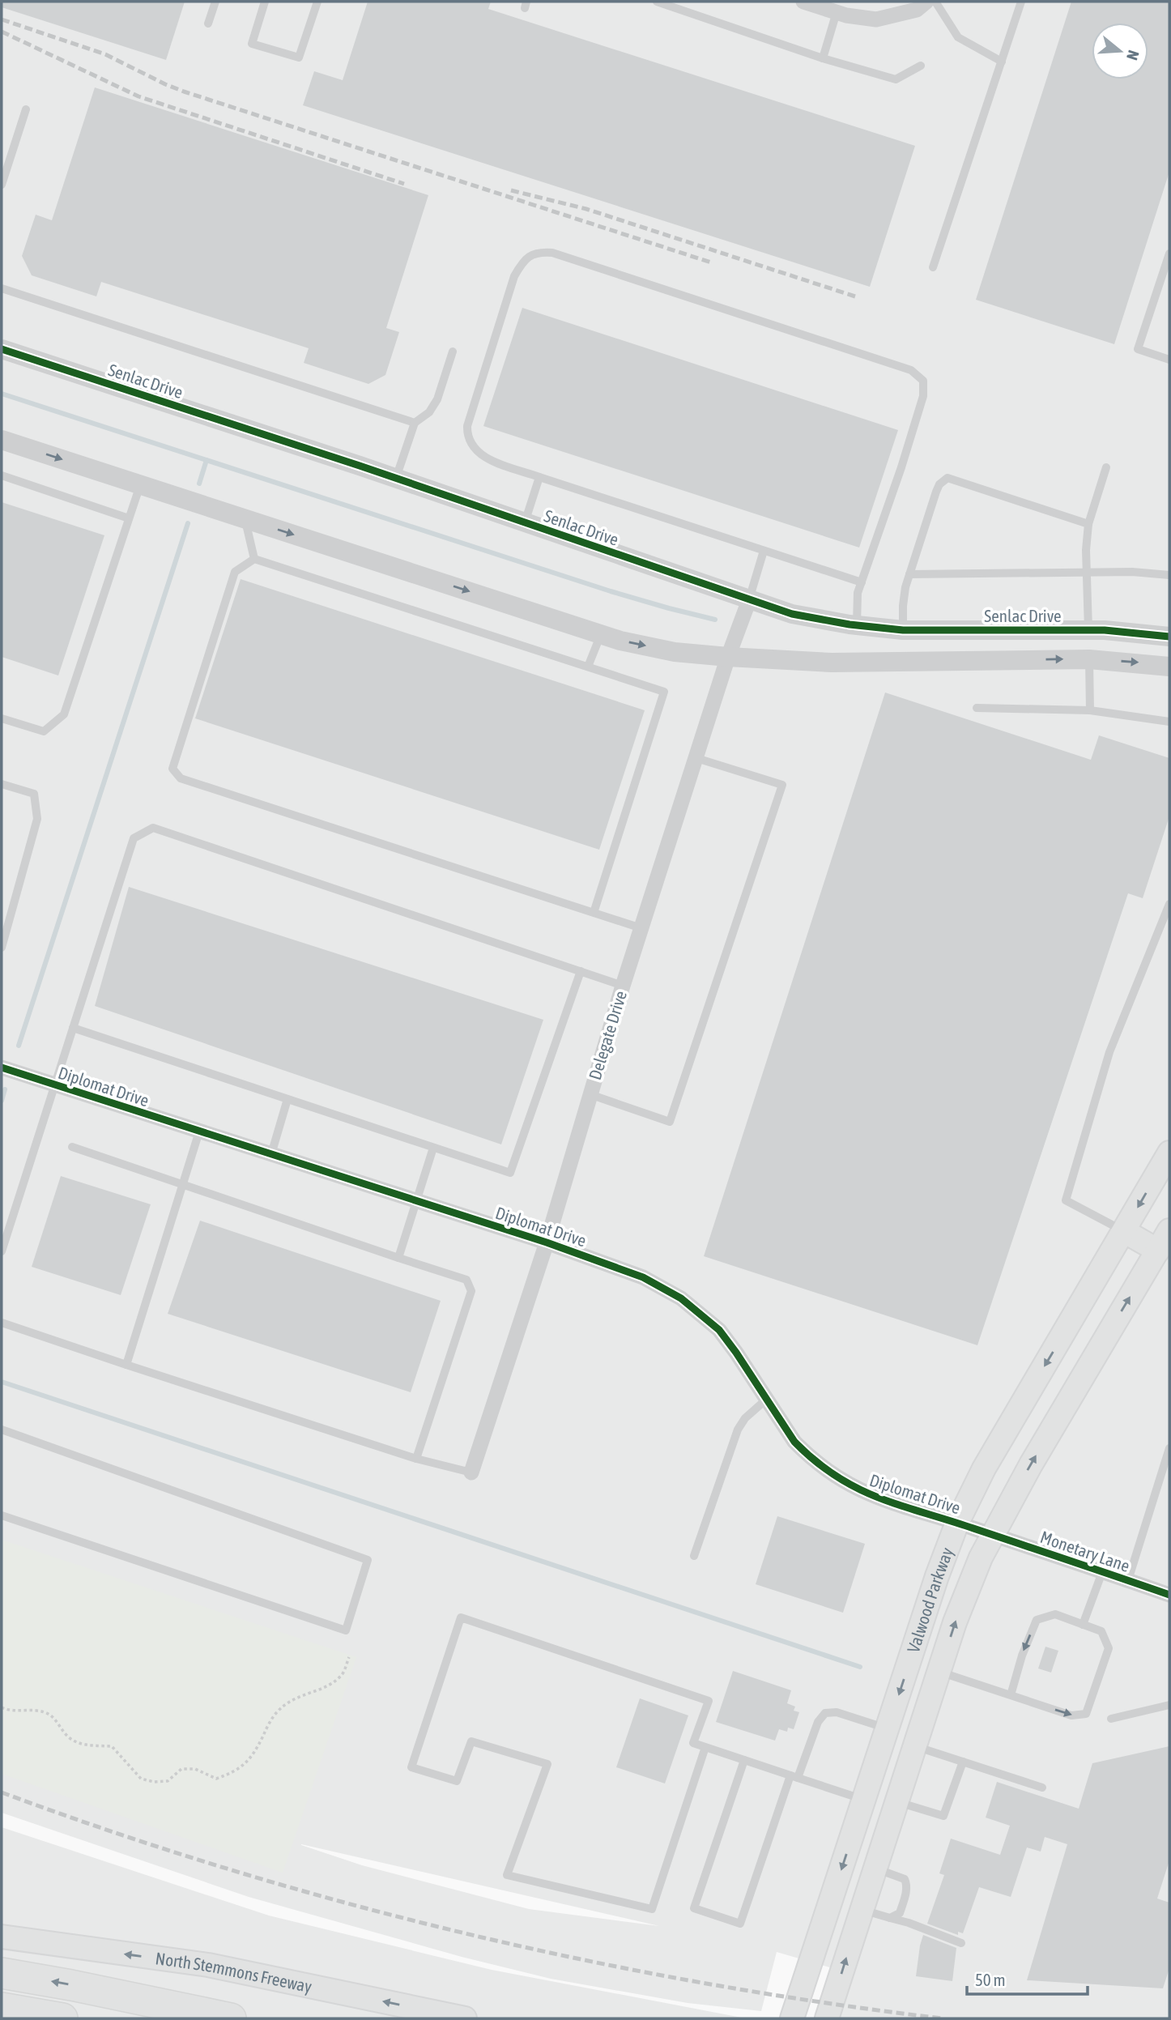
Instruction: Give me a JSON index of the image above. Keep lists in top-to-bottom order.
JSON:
{
  "streets": {
    "main road": ["Valwood Parkway", "North Stemmons Freeway"],
    "street": [
      "Senlac Drive",
      "Delegate Drive",
      "Diplomat Drive",
      "Monetary Lane"
    ]
  },
  "crossings": [
    ["Senlac Drive", "Delegate Drive"],
    ["Delegate Drive", "Diplomat Drive"],
    ["Diplomat Drive", "Monetary Lane"],
    ["Diplomat Drive", "Valwood Parkway"],
    ["Monetary Lane", "Valwood Parkway"]
  ],
  "one_way": ["North Stemmons Freeway"],
  "scale_bar": "50 m",
  "north": "right"
}
